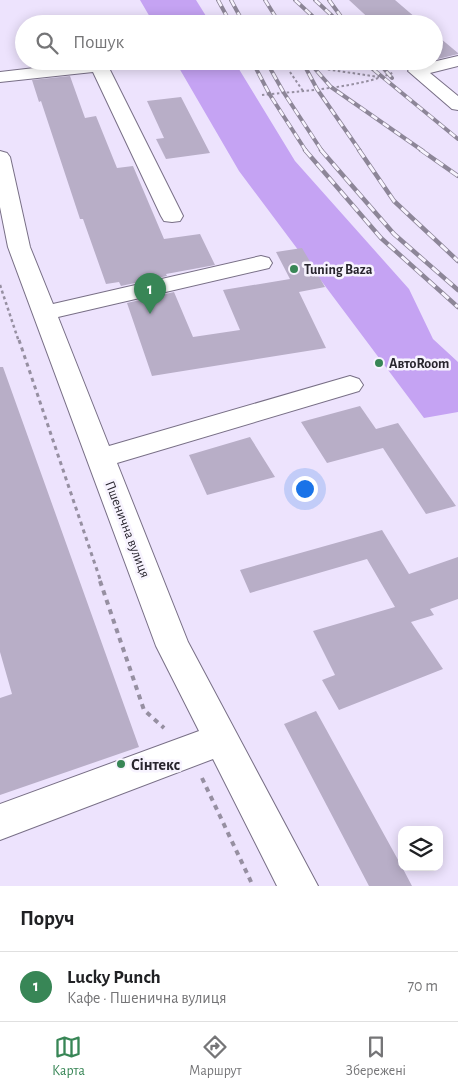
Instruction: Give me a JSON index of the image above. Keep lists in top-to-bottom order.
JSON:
{
  "streets": {
    "street": ["Пшенична вулиця"]
  },
  "places": ["Tuning Baza", "АвтоRoom", "Сінтекс"],
  "page": {
    "search": "Пошук",
    "pins": "1",
    "heading": "Поруч",
    "list": [
      {
        "mark": "1",
        "name": "Lucky Punch",
        "note": "Кафе · Пшенична вулиця",
        "value": "70 m"
      }
    ],
    "nav": ["Карта", "Маршрут", "Збережені"]
  }
}
